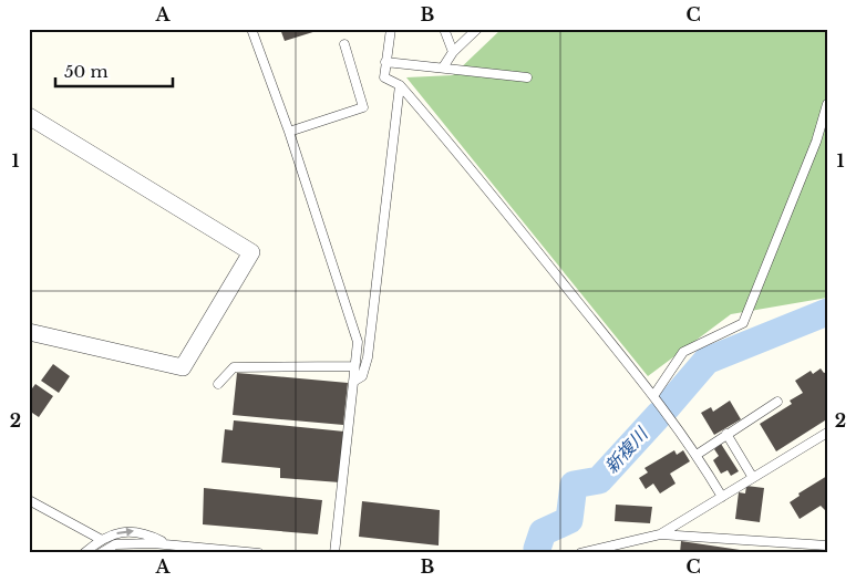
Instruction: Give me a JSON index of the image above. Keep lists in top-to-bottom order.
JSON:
{
  "water": ["新複川"],
  "scale_bar": "50 m",
  "grid": {
    "columns": ["A", "B", "C"],
    "rows": ["1", "2"]
  }
}
